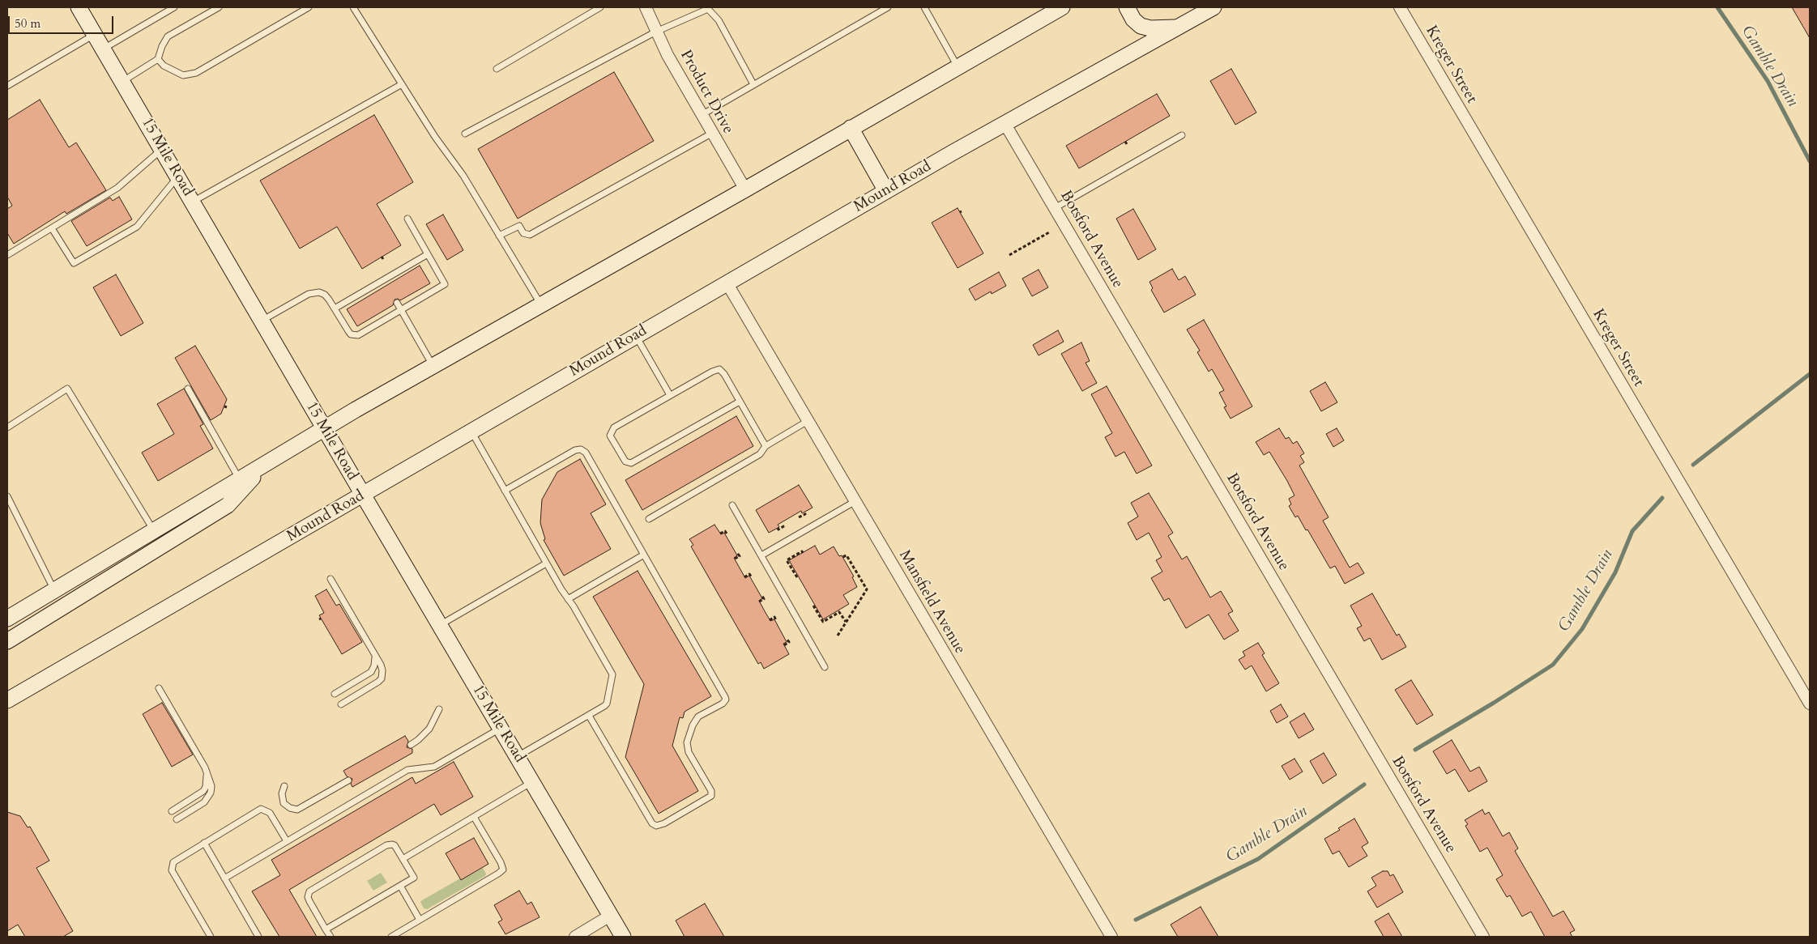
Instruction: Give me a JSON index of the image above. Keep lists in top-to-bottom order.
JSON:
{
  "streets": {
    "main road": ["15 Mile Road", "Mound Road"],
    "street": [
      "Kreger Street",
      "Product Drive",
      "Botsford Avenue",
      "Mansfield Avenue"
    ]
  },
  "crossings": [
    ["15 Mile Road", "Mound Road"],
    ["Mound Road", "Botsford Avenue"],
    ["Mound Road", "Mansfield Avenue"]
  ],
  "water": ["Gamble Drain"],
  "scale_bar": "50 m"
}
